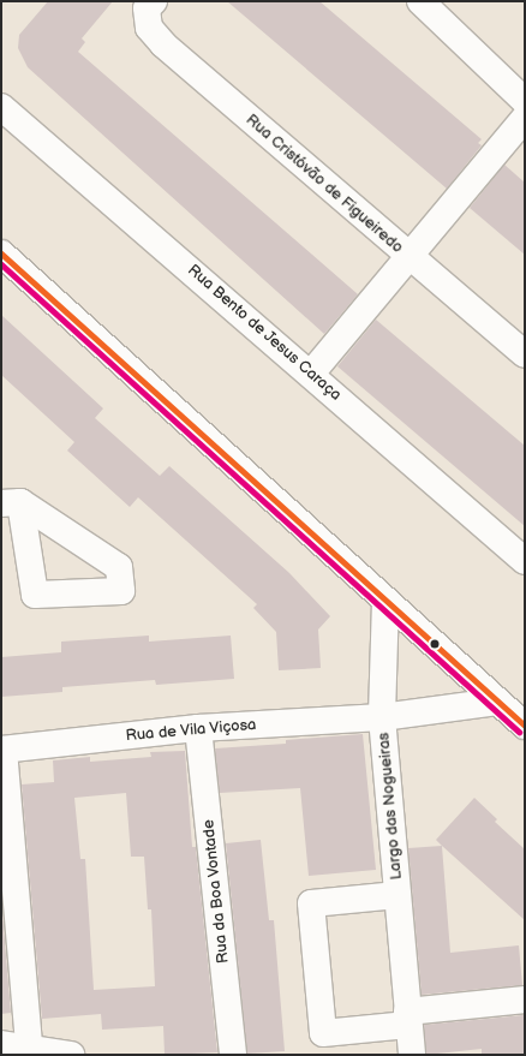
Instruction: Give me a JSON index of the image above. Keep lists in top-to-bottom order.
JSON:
{
  "streets": {
    "street": [
      "Rua Cristóvão de Figueiredo",
      "Rua Bento de Jesus Caraça",
      "Rua de Vila Viçosa",
      "Largo das Nogueiras",
      "Rua da Boa Vontade"
    ]
  },
  "crossings": [
    ["Rua de Vila Viçosa", "Largo das Nogueiras"],
    ["Rua de Vila Viçosa", "Rua da Boa Vontade"]
  ]
}
